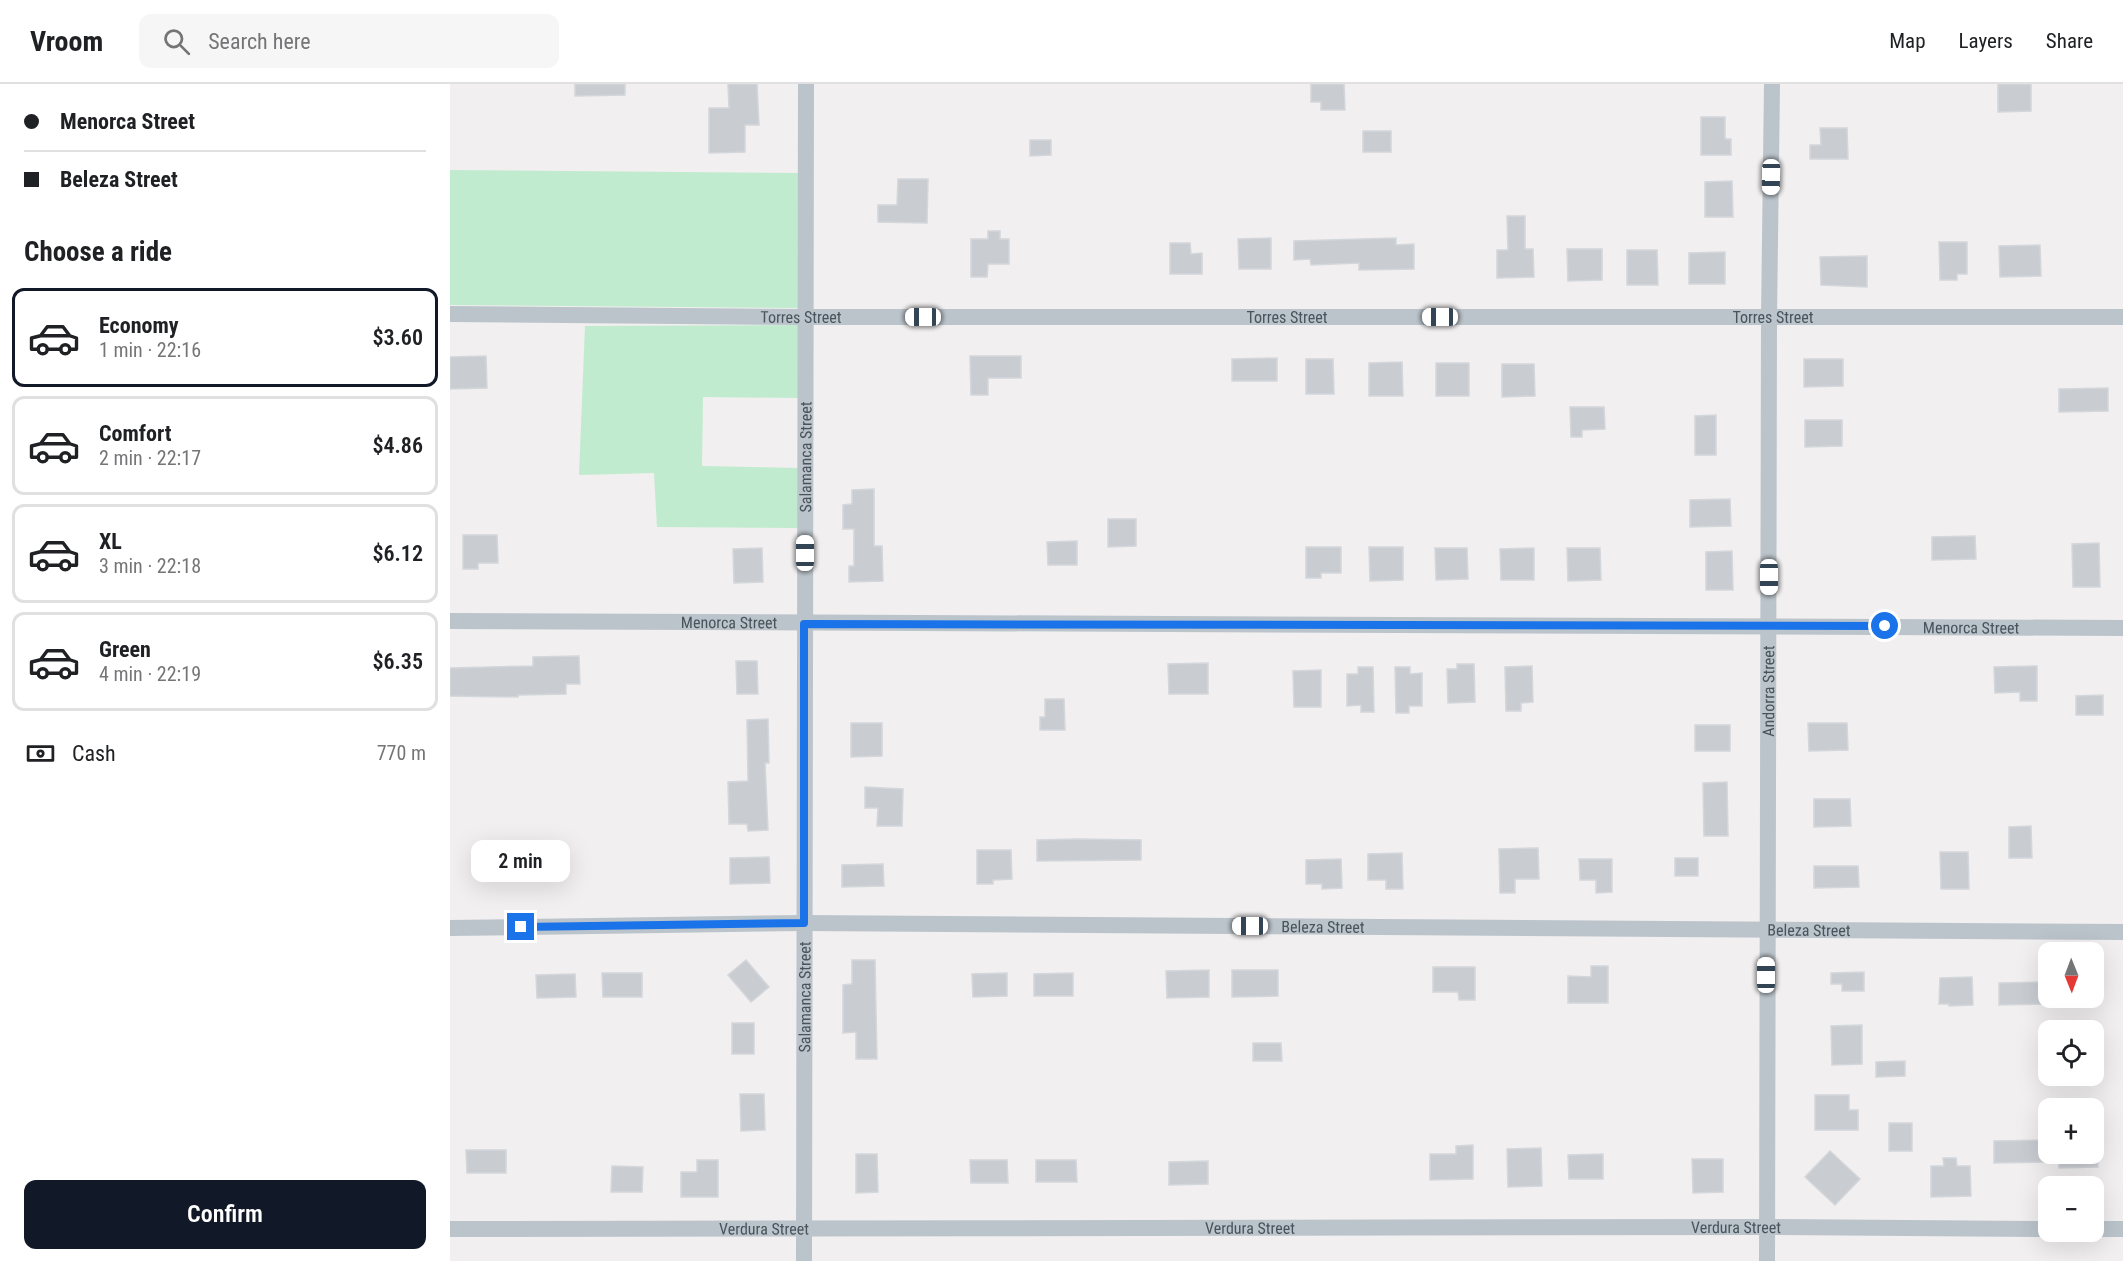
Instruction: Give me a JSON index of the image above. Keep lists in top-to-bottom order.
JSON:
{
  "streets": {
    "street": [
      "Torres Street",
      "Salamanca Street",
      "Menorca Street",
      "Andorra Street",
      "Beleza Street",
      "Verdura Street"
    ]
  },
  "crossings": [
    ["Torres Street", "Salamanca Street"],
    ["Torres Street", "Andorra Street"],
    ["Salamanca Street", "Menorca Street"],
    ["Salamanca Street", "Beleza Street"],
    ["Salamanca Street", "Verdura Street"],
    ["Menorca Street", "Andorra Street"],
    ["Andorra Street", "Beleza Street"],
    ["Andorra Street", "Verdura Street"]
  ],
  "north": "bottom",
  "page": {
    "header": "Vroom",
    "search": "Search here",
    "nav": ["Map", "Layers", "Share"],
    "banner": ["Menorca Street", "Beleza Street"],
    "heading": "Choose a ride",
    "list": [
      {
        "name": "Economy",
        "note": "1 min · 22:16",
        "value": "$3.60"
      },
      {
        "name": "Comfort",
        "note": "2 min · 22:17",
        "value": "$4.86"
      },
      {
        "name": "XL",
        "note": "3 min · 22:18",
        "value": "$6.12"
      },
      {
        "name": "Green",
        "note": "4 min · 22:19",
        "value": "$6.35"
      }
    ],
    "pay": ["Cash", "770 m"],
    "bubble": "2 min",
    "map_buttons": ["+", "−"],
    "buttons": "Confirm"
  }
}
